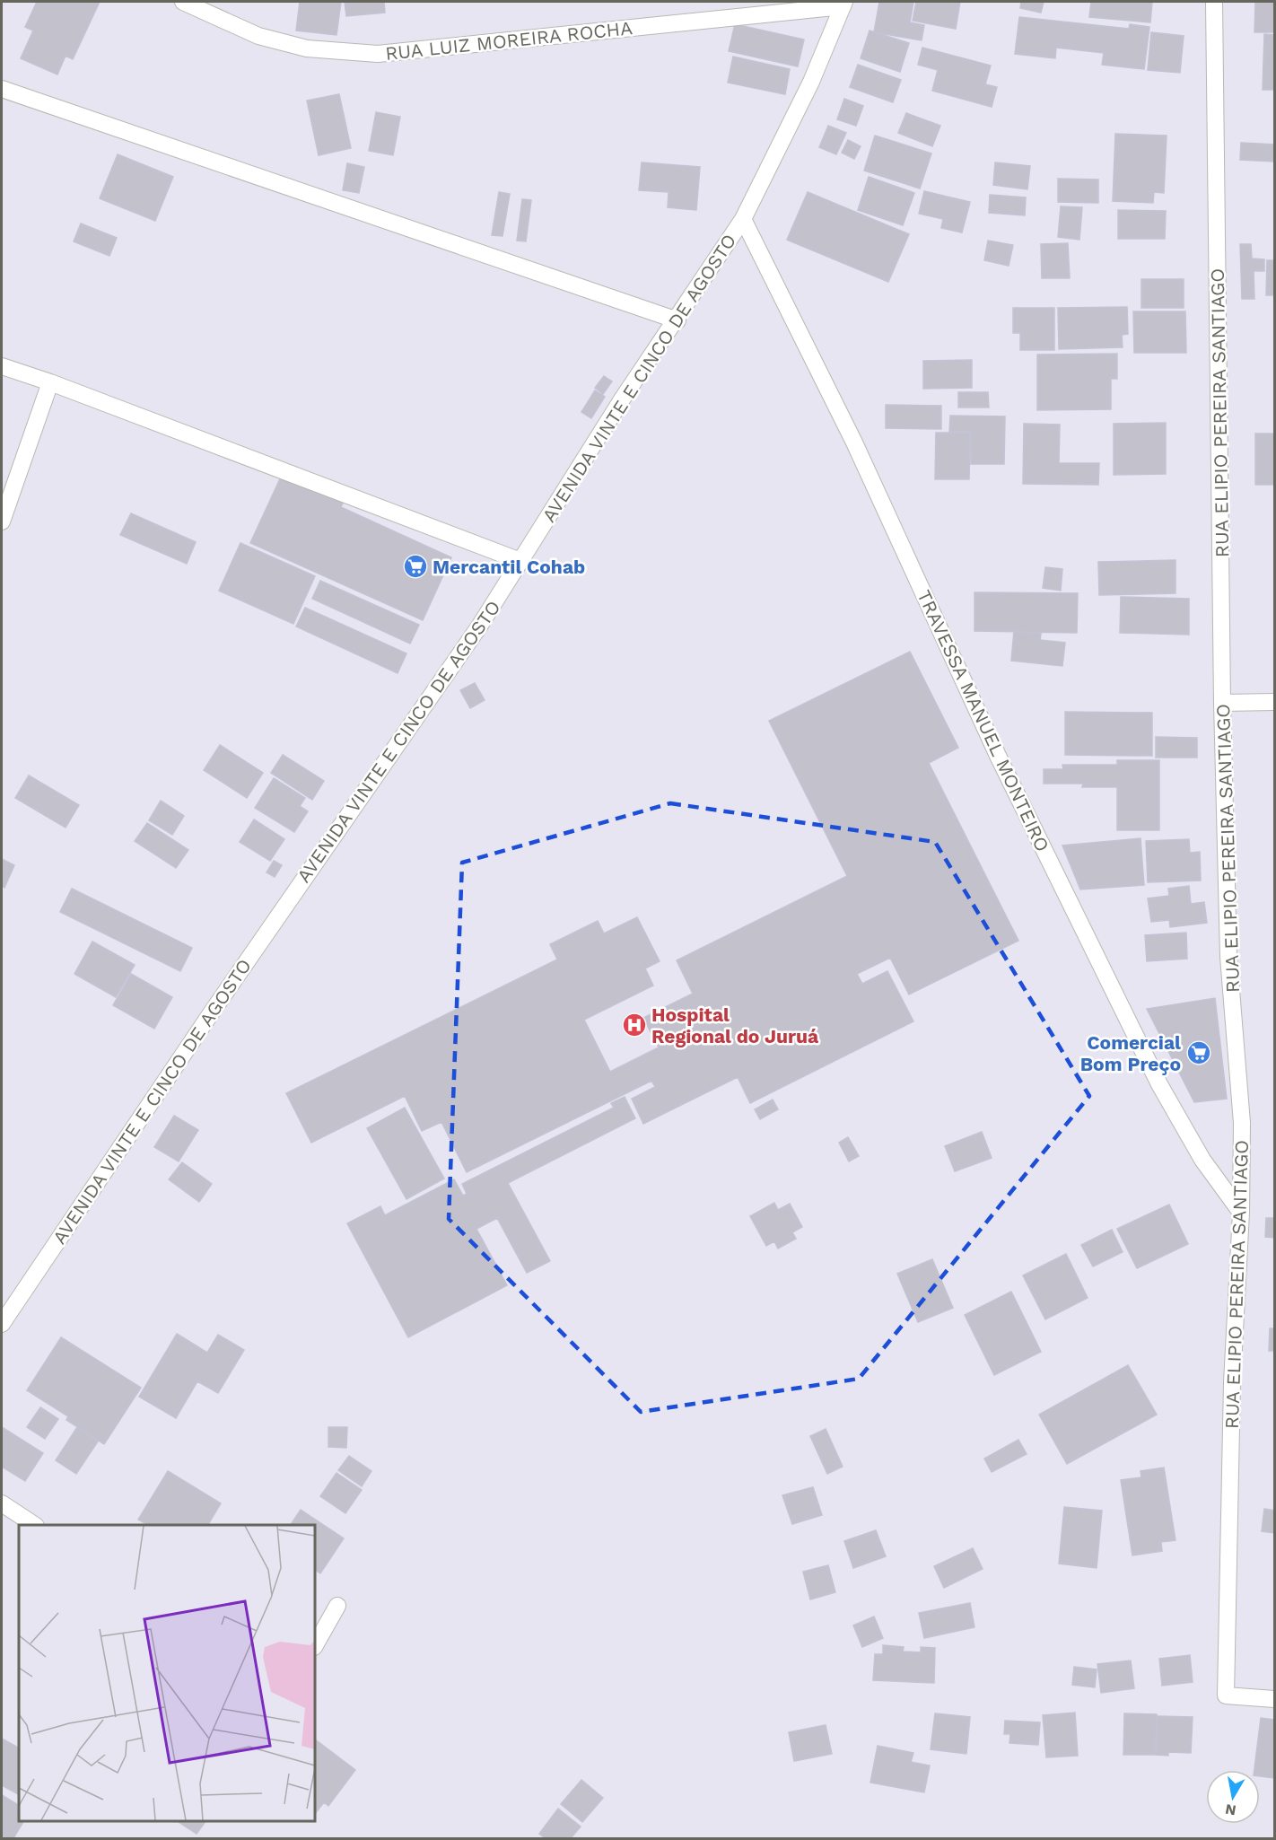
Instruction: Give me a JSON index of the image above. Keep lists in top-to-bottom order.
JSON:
{
  "streets": {
    "street": [
      "RUA LUIZ MOREIRA ROCHA",
      "AVENIDA VINTE E CINCO DE AGOSTO",
      "RUA ELIPIO PEREIRA SANTIAGO",
      "TRAVESSA MANUEL MONTEIRO"
    ]
  },
  "crossings": [
    ["RUA LUIZ MOREIRA ROCHA", "AVENIDA VINTE E CINCO DE AGOSTO"],
    ["AVENIDA VINTE E CINCO DE AGOSTO", "TRAVESSA MANUEL MONTEIRO"],
    ["RUA ELIPIO PEREIRA SANTIAGO", "TRAVESSA MANUEL MONTEIRO"]
  ],
  "places": {
    "supermarket": ["Mercantil Cohab", "Comercial Bom Preço"],
    "hospital": ["Hospital Regional do Juruá"]
  },
  "north": "bottom"
}
